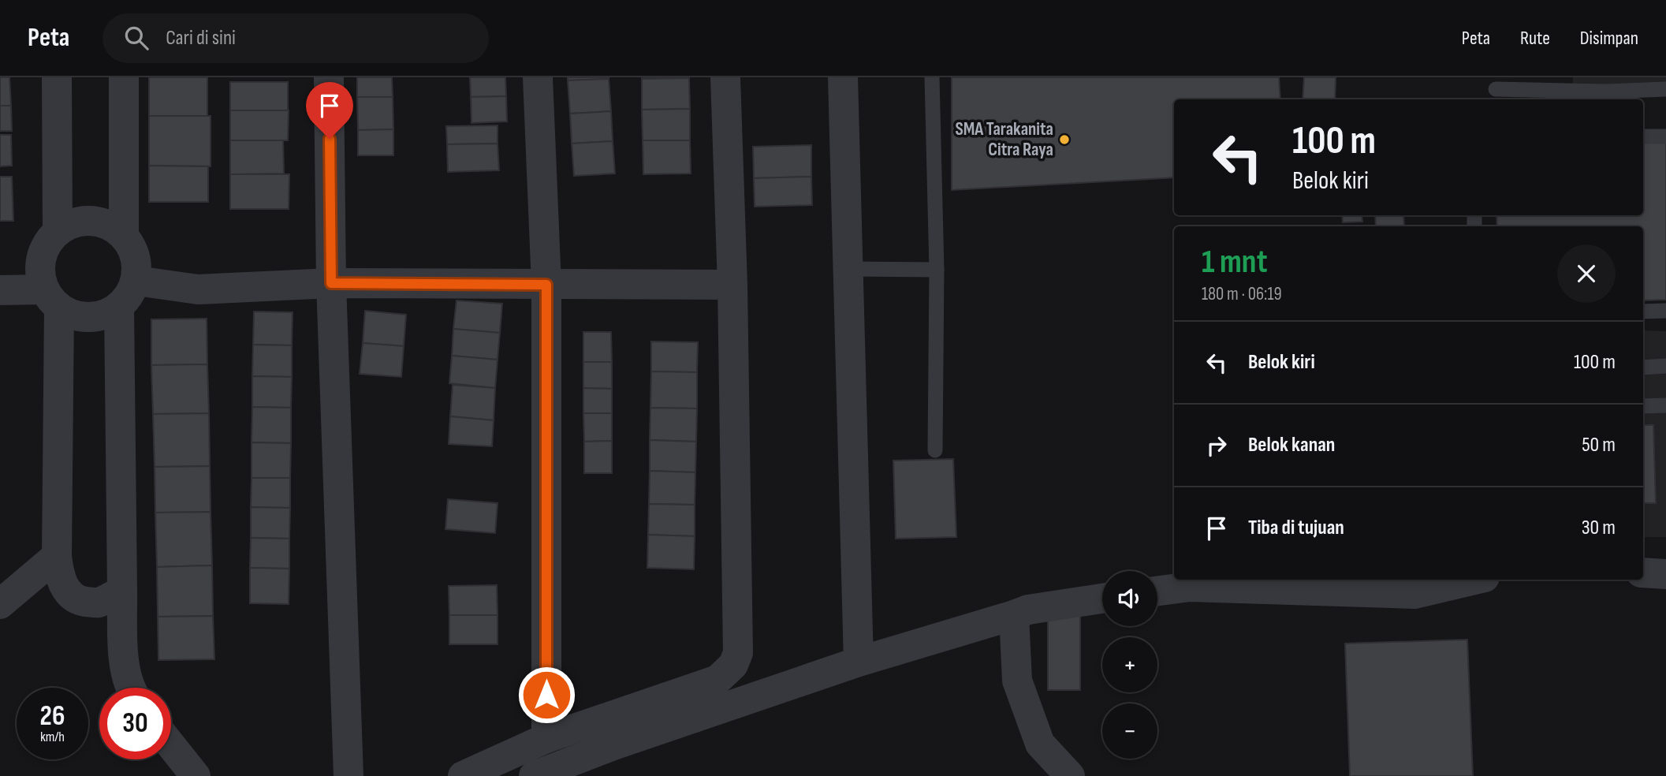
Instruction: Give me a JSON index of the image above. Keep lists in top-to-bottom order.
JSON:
{
  "places": ["SMA Tarakanita Citra Raya"],
  "page": {
    "header": "Peta",
    "search": "Cari di sini",
    "nav": ["Peta", "Rute", "Disimpan"],
    "turn": ["100 m", "Belok kiri"],
    "heading": ["1 mnt", "180 m · 06:19"],
    "list": [
      {
        "name": "Belok kiri",
        "value": "100 m"
      },
      {
        "name": "Belok kanan",
        "value": "50 m"
      },
      {
        "name": "Tiba di tujuan",
        "value": "30 m"
      }
    ],
    "map_buttons": ["+", "−"],
    "speed": "26 km/h",
    "limit": "30"
  }
}
